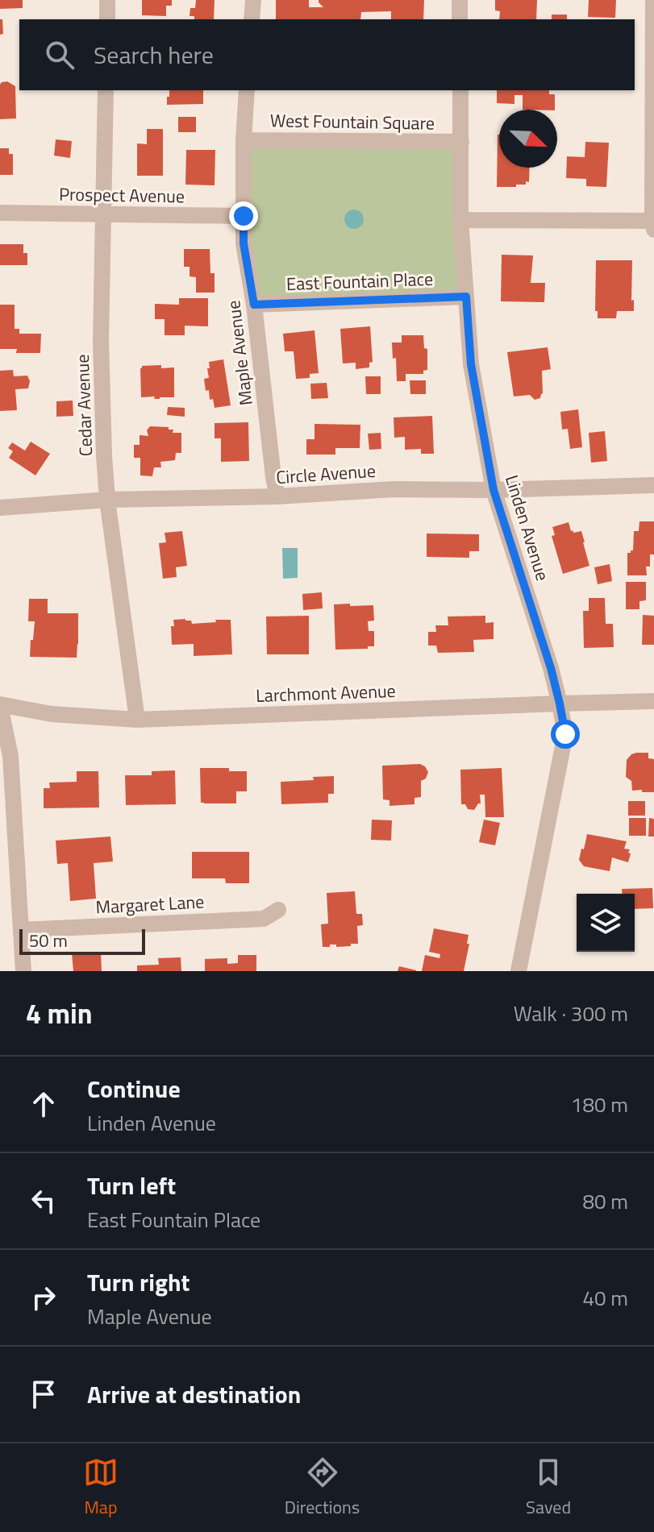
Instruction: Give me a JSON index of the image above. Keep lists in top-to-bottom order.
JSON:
{
  "streets": {
    "street": [
      "West Fountain Square",
      "Prospect Avenue",
      "East Fountain Place",
      "Maple Avenue",
      "Cedar Avenue",
      "Circle Avenue",
      "Linden Avenue",
      "Larchmont Avenue",
      "Margaret Lane"
    ]
  },
  "crossings": [
    ["West Fountain Square", "Maple Avenue"],
    ["West Fountain Square", "Linden Avenue"],
    ["Prospect Avenue", "Maple Avenue"],
    ["Prospect Avenue", "Cedar Avenue"],
    ["East Fountain Place", "Maple Avenue"],
    ["East Fountain Place", "Linden Avenue"],
    ["Maple Avenue", "Circle Avenue"],
    ["Cedar Avenue", "Circle Avenue"],
    ["Cedar Avenue", "Larchmont Avenue"],
    ["Circle Avenue", "Linden Avenue"],
    ["Linden Avenue", "Larchmont Avenue"]
  ],
  "scale_bar": "50 m",
  "north": "bottom right",
  "page": {
    "search": "Search here",
    "scale": "50 m",
    "heading": ["4 min", "Walk · 300 m"],
    "list": [
      ["Continue", "Linden Avenue", "180 m"],
      ["Turn left", "East Fountain Place", "80 m"],
      ["Turn right", "Maple Avenue", "40 m"],
      "Arrive at destination"
    ],
    "nav": ["Map", "Directions", "Saved"]
  }
}
